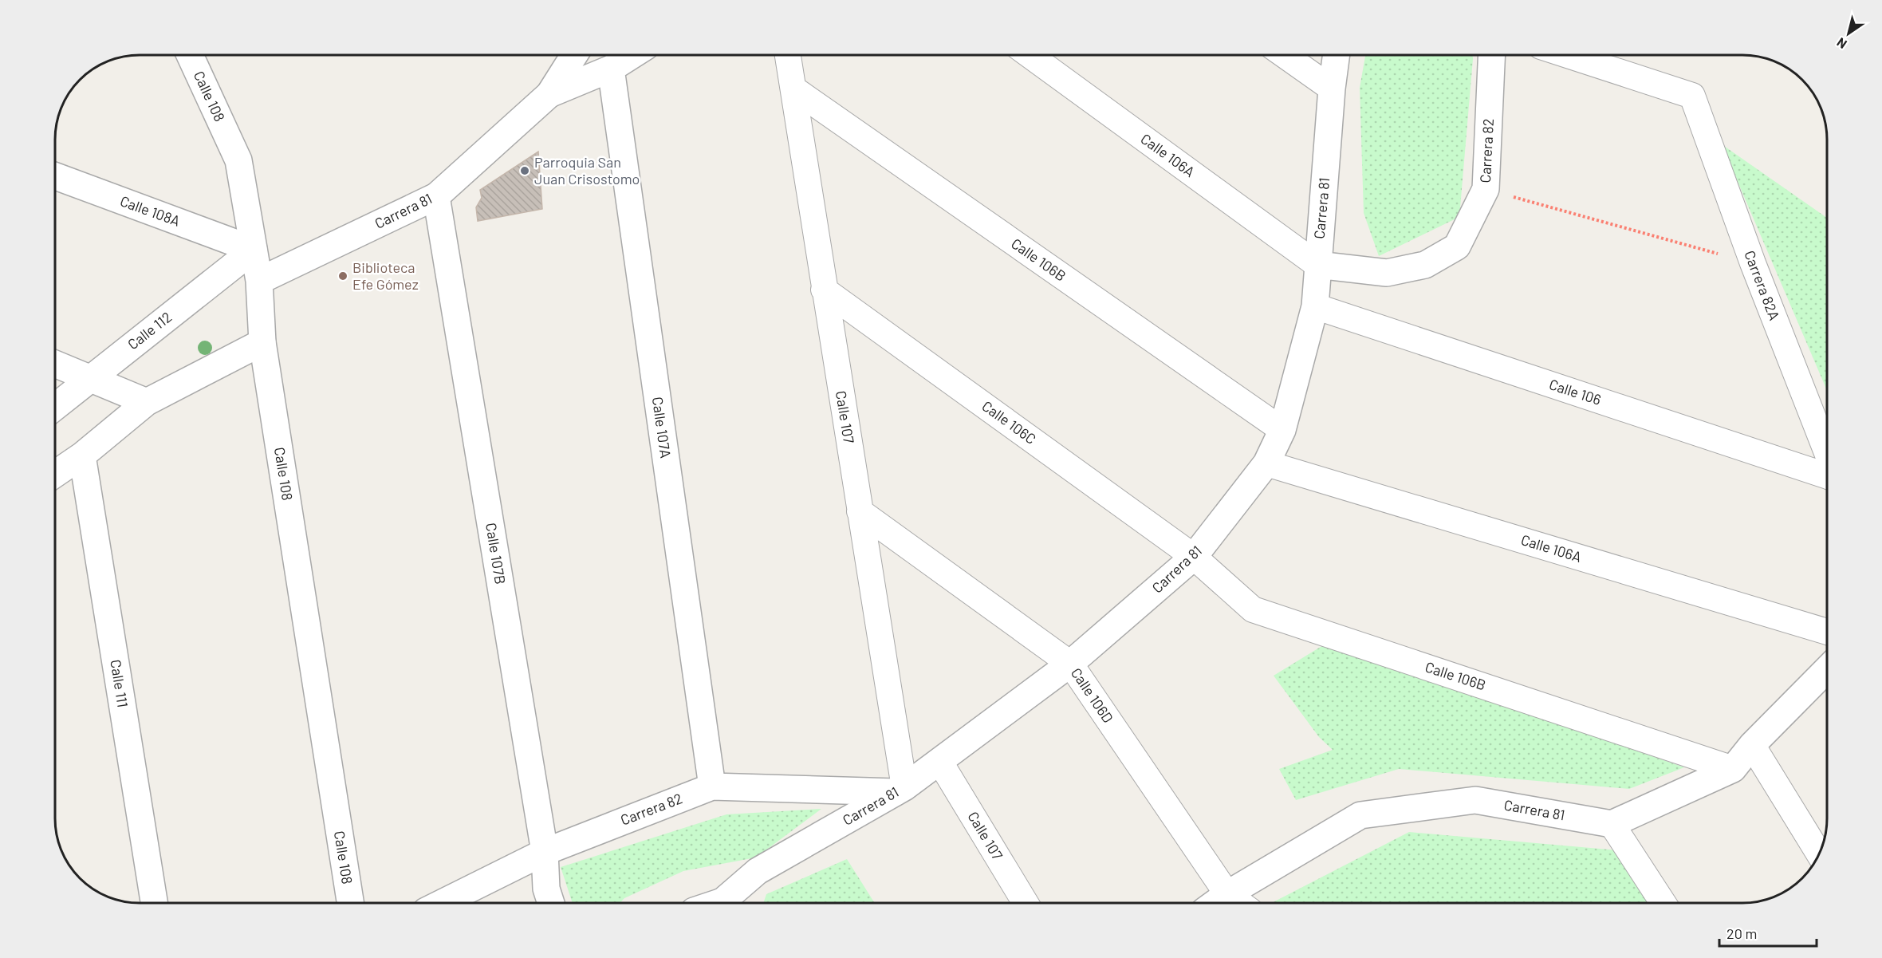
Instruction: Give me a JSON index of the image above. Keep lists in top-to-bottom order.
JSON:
{
  "streets": {
    "street": [
      "Calle 108",
      "Carrera 82",
      "Calle 106A",
      "Carrera 81",
      "Calle 108A",
      "Calle 106B",
      "Carrera 82A",
      "Calle 112",
      "Calle 106",
      "Calle 107",
      "Calle 106C",
      "Calle 107A",
      "Calle 107B",
      "Calle 111",
      "Calle 106D"
    ]
  },
  "crossings": [
    ["Calle 108", "Carrera 81"],
    ["Calle 108", "Calle 108A"],
    ["Calle 108", "Calle 112"],
    ["Carrera 82", "Calle 106A"],
    ["Carrera 82", "Carrera 81"],
    ["Carrera 82", "Calle 107"],
    ["Carrera 82", "Calle 107A"],
    ["Carrera 82", "Calle 107B"],
    ["Calle 106A", "Carrera 81"],
    ["Carrera 81", "Calle 106B"],
    ["Carrera 81", "Calle 106"],
    ["Carrera 81", "Calle 107"],
    ["Carrera 81", "Calle 106C"],
    ["Carrera 81", "Calle 107A"],
    ["Carrera 81", "Calle 107B"],
    ["Carrera 81", "Calle 106D"],
    ["Calle 108A", "Calle 112"],
    ["Calle 106B", "Calle 107"],
    ["Calle 106B", "Calle 106C"],
    ["Calle 107", "Calle 106C"],
    ["Calle 107", "Calle 106D"]
  ],
  "places": ["Parroquia San Juan Crisostomo", "Biblioteca Efe Gómez"],
  "scale_bar": "20 m",
  "north": "bottom left"
}
